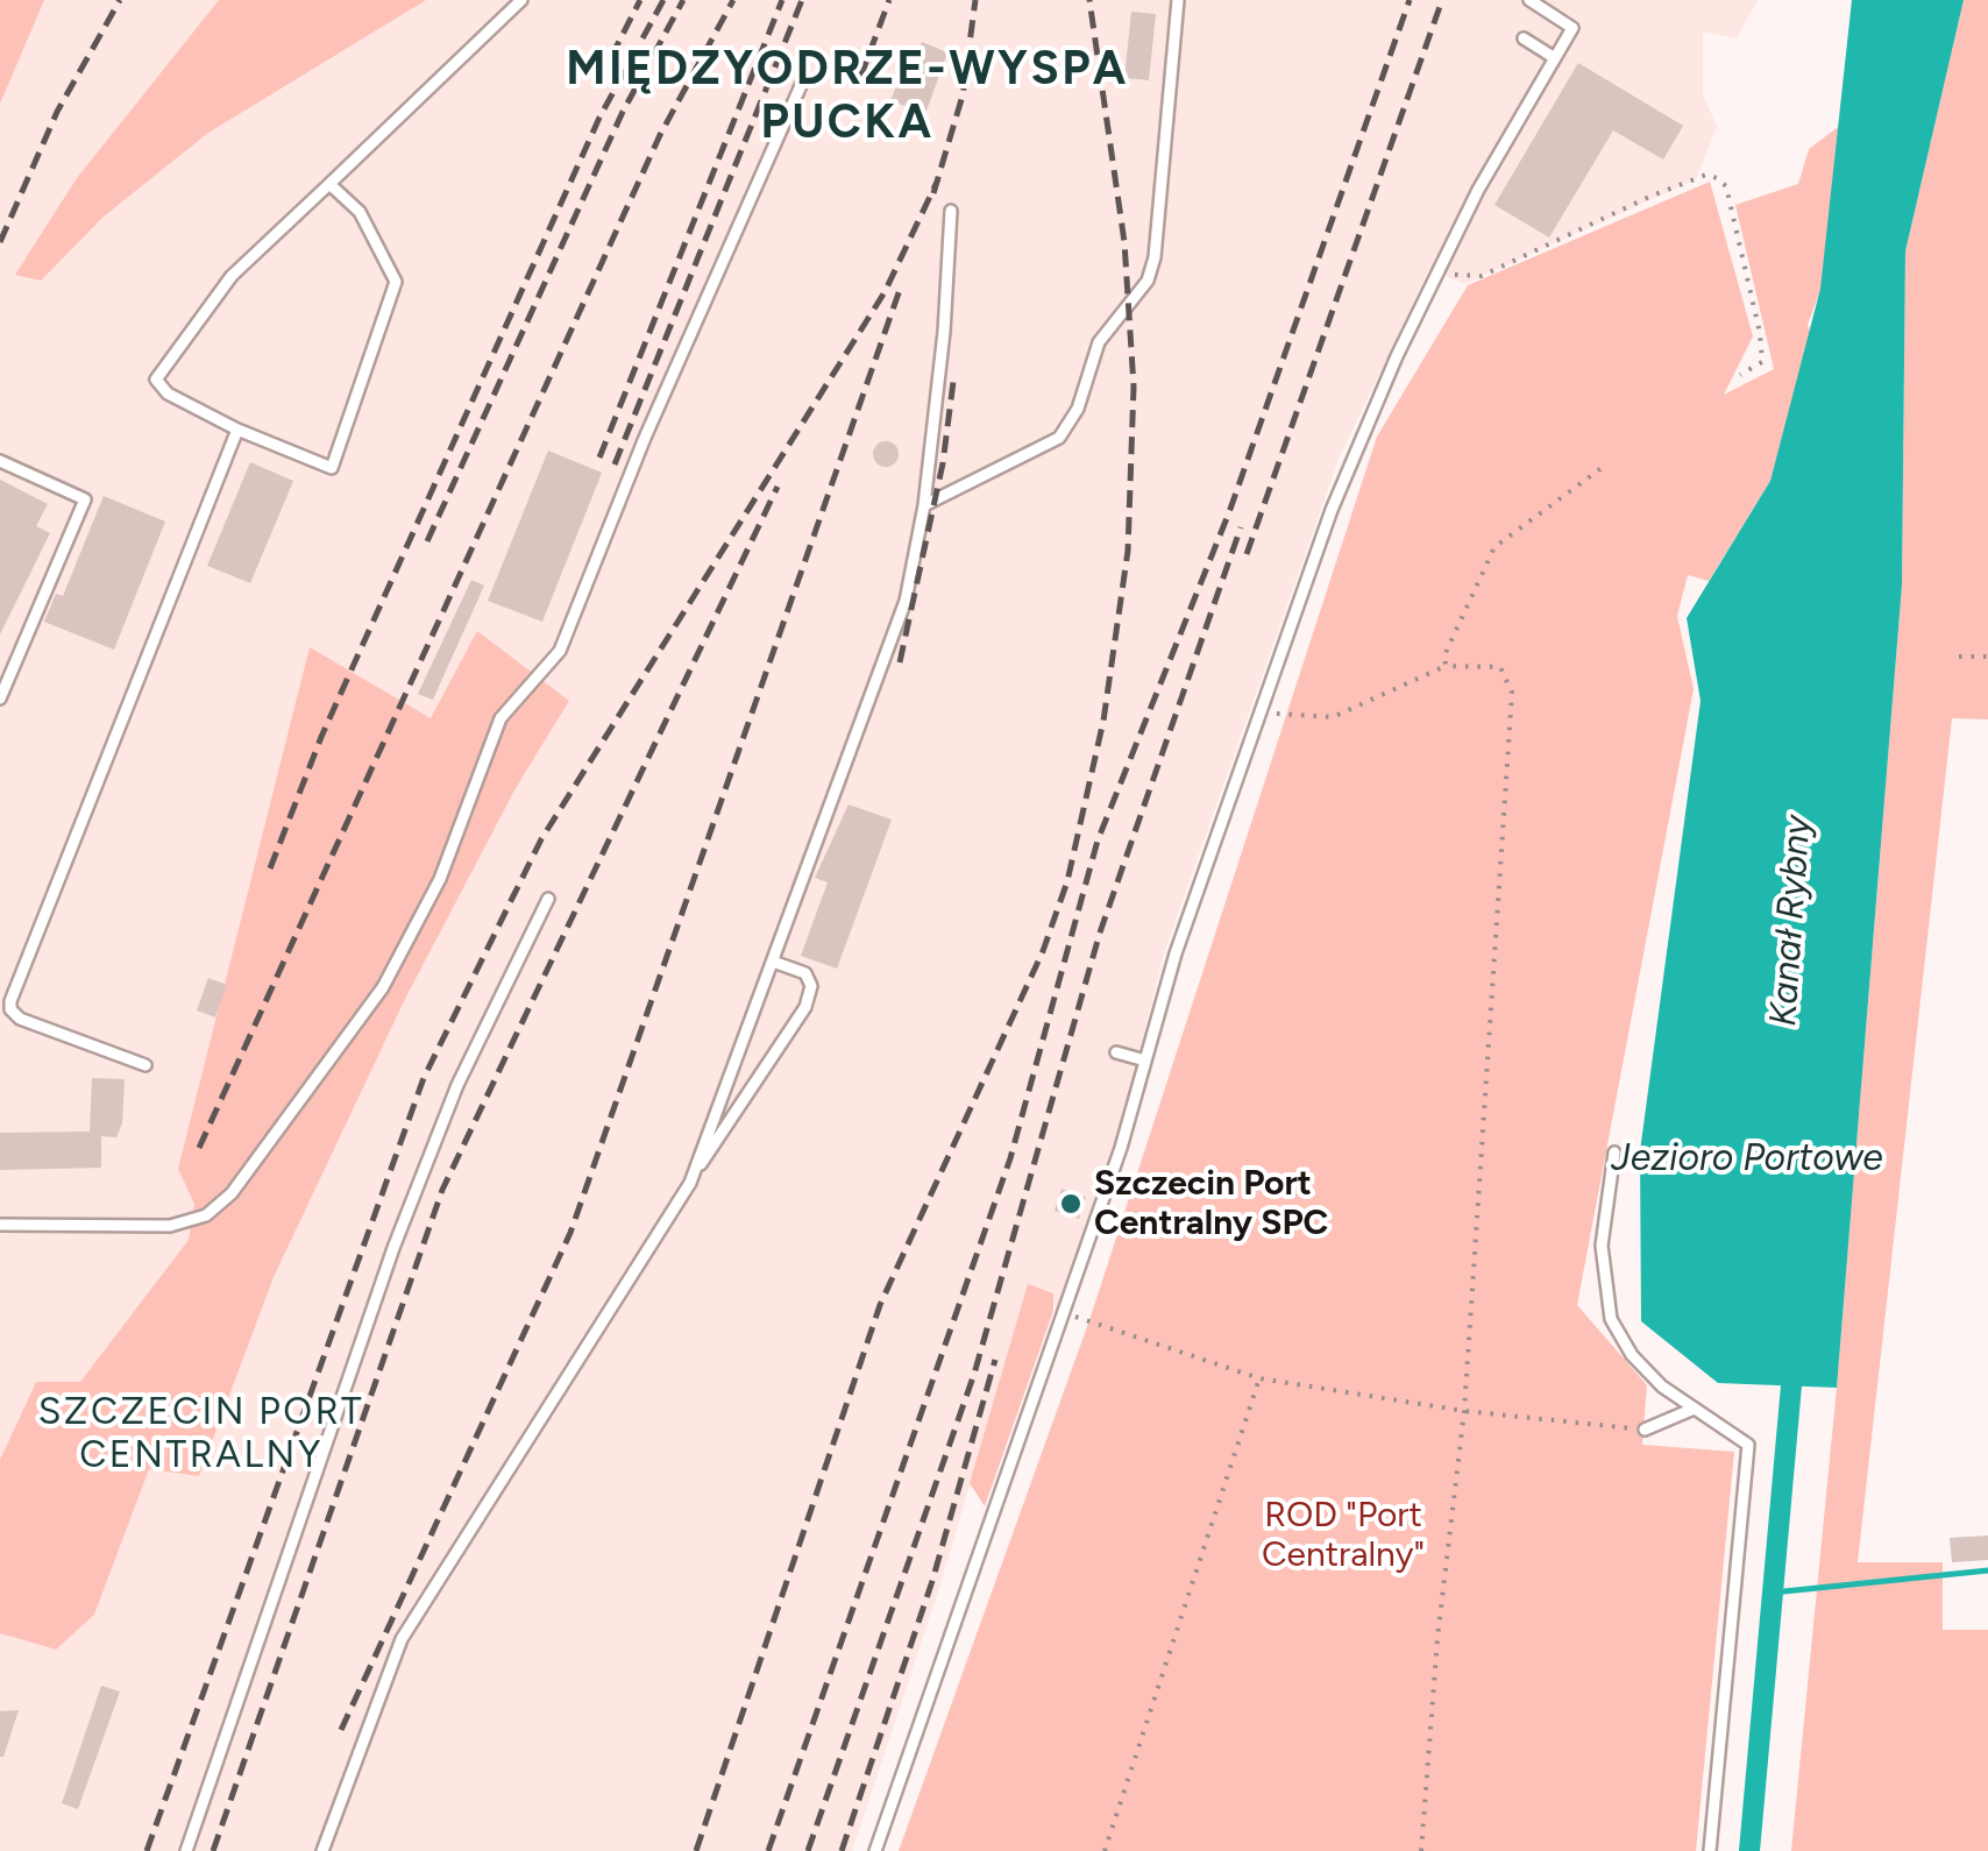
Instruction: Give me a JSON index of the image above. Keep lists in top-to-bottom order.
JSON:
{
  "districts": ["MIĘDZYODRZE-WYSPA PUCKA", "SZCZECIN PORT CENTRALNY"],
  "water": ["Kanał Rybny", "Jezioro Portowe"],
  "parks": ["ROD \"Port Centralny\""],
  "places": ["Szczecin Port Centralny SPC"]
}
